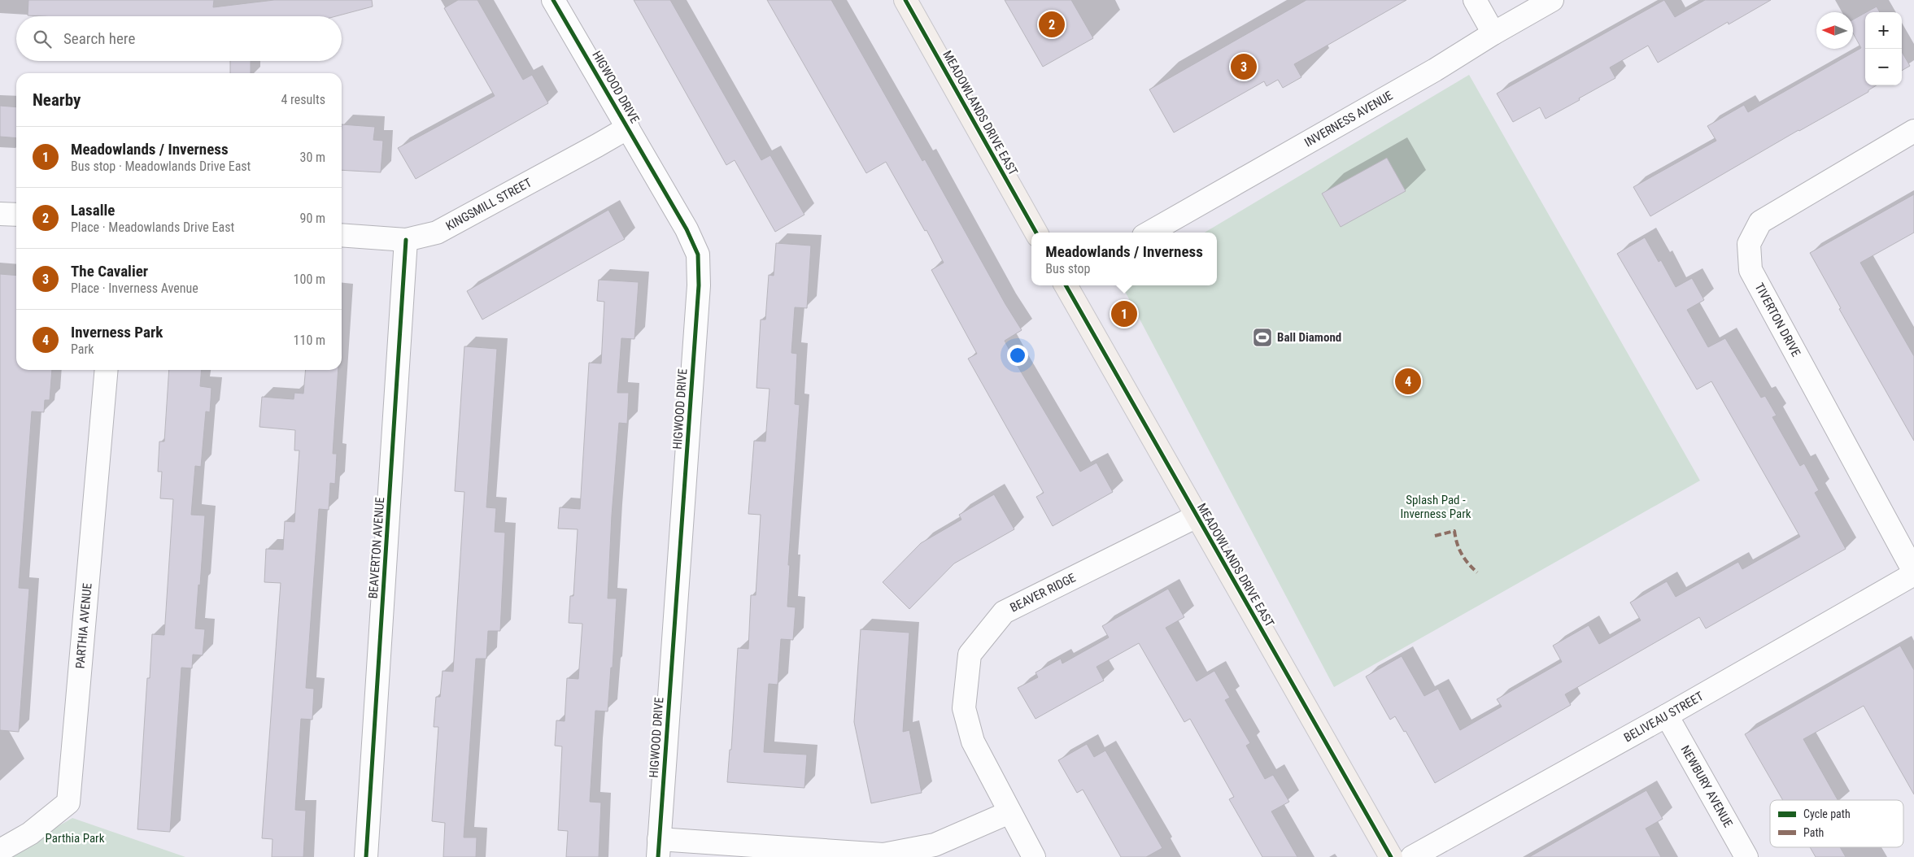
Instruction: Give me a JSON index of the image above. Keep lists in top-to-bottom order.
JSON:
{
  "streets": {
    "main road": ["MEADOWLANDS DRIVE EAST"],
    "street": [
      "HIGWOOD DRIVE",
      "INVERNESS AVENUE",
      "KINGSMILL STREET",
      "TIVERTON DRIVE",
      "BEAVERTON AVENUE",
      "BEAVER RIDGE",
      "PARTHIA AVENUE",
      "BELIVEAU STREET",
      "NEWBURY AVENUE"
    ]
  },
  "crossings": [
    ["HIGWOOD DRIVE", "KINGSMILL STREET"],
    ["MEADOWLANDS DRIVE EAST", "BEAVER RIDGE"],
    ["KINGSMILL STREET", "BEAVERTON AVENUE"],
    ["TIVERTON DRIVE", "BELIVEAU STREET"],
    ["BELIVEAU STREET", "NEWBURY AVENUE"]
  ],
  "parks": ["Splash Pad - Inverness Park", "Parthia Park"],
  "places": {
    "sports": ["Ball Diamond"]
  },
  "legend": ["Cycle path", "Path"],
  "north": "left",
  "page": {
    "pins": [
      "2",
      "3",
      "1",
      "4"
    ],
    "map_buttons": ["+", "−"],
    "search": "Search here",
    "heading": ["Nearby", "4 results"],
    "list": [
      {
        "mark": "1",
        "name": "Meadowlands / Inverness",
        "note": "Bus stop · Meadowlands Drive East",
        "value": "30 m"
      },
      {
        "mark": "2",
        "name": "Lasalle",
        "note": "Place · Meadowlands Drive East",
        "value": "90 m"
      },
      {
        "mark": "3",
        "name": "The Cavalier",
        "note": "Place · Inverness Avenue",
        "value": "100 m"
      },
      {
        "mark": "4",
        "name": "Inverness Park",
        "note": "Park",
        "value": "110 m"
      }
    ],
    "popup": ["Meadowlands / Inverness", "Bus stop"]
  }
}
